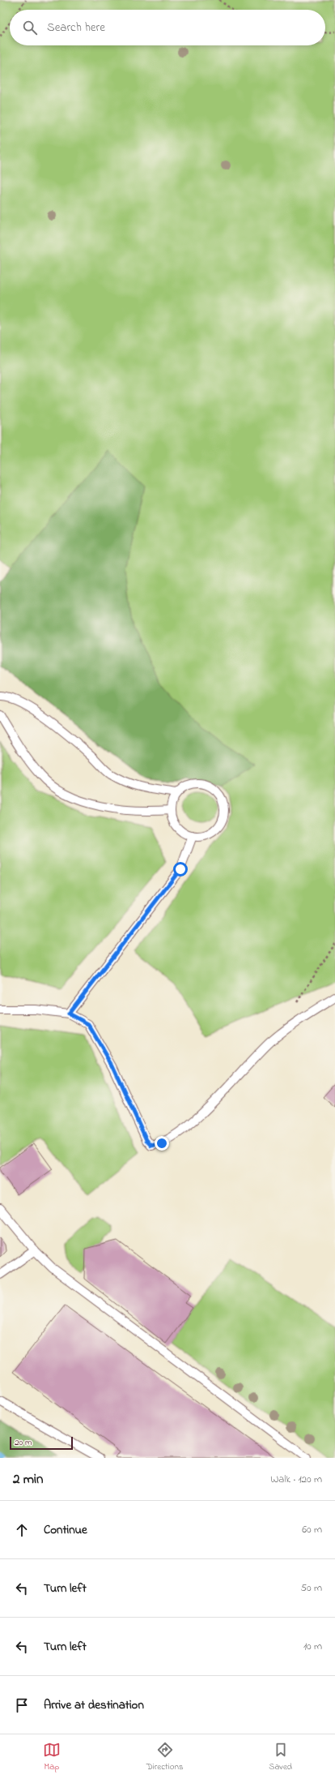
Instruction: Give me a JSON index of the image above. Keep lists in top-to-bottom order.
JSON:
{
  "scale_bar": "20 m",
  "page": {
    "search": "Search here",
    "scale": "20 m",
    "heading": ["2 min", "Walk · 120 m"],
    "list": [
      ["Continue", "60 m"],
      ["Turn left", "50 m"],
      ["Turn left", "10 m"],
      "Arrive at destination"
    ],
    "nav": ["Map", "Directions", "Saved"]
  }
}
